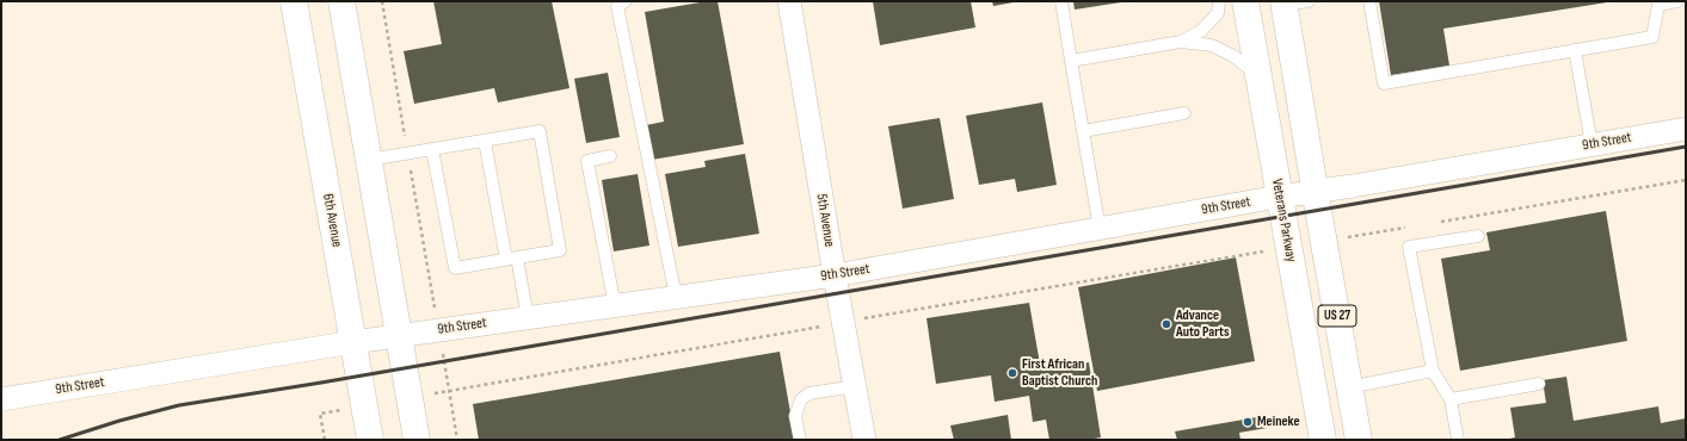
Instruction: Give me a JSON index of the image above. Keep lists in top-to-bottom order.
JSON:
{
  "streets": {
    "main road": ["6th Avenue", "Veterans Parkway", "US 27"],
    "street": ["9th Street", "5th Avenue"]
  },
  "crossings": [
    ["9th Street", "6th Avenue"],
    ["9th Street", "5th Avenue"],
    ["9th Street", "Veterans Parkway"],
    ["9th Street", "US 27"]
  ],
  "places": ["Advance Auto Parts", "First African Baptist Church", "Meineke"]
}
